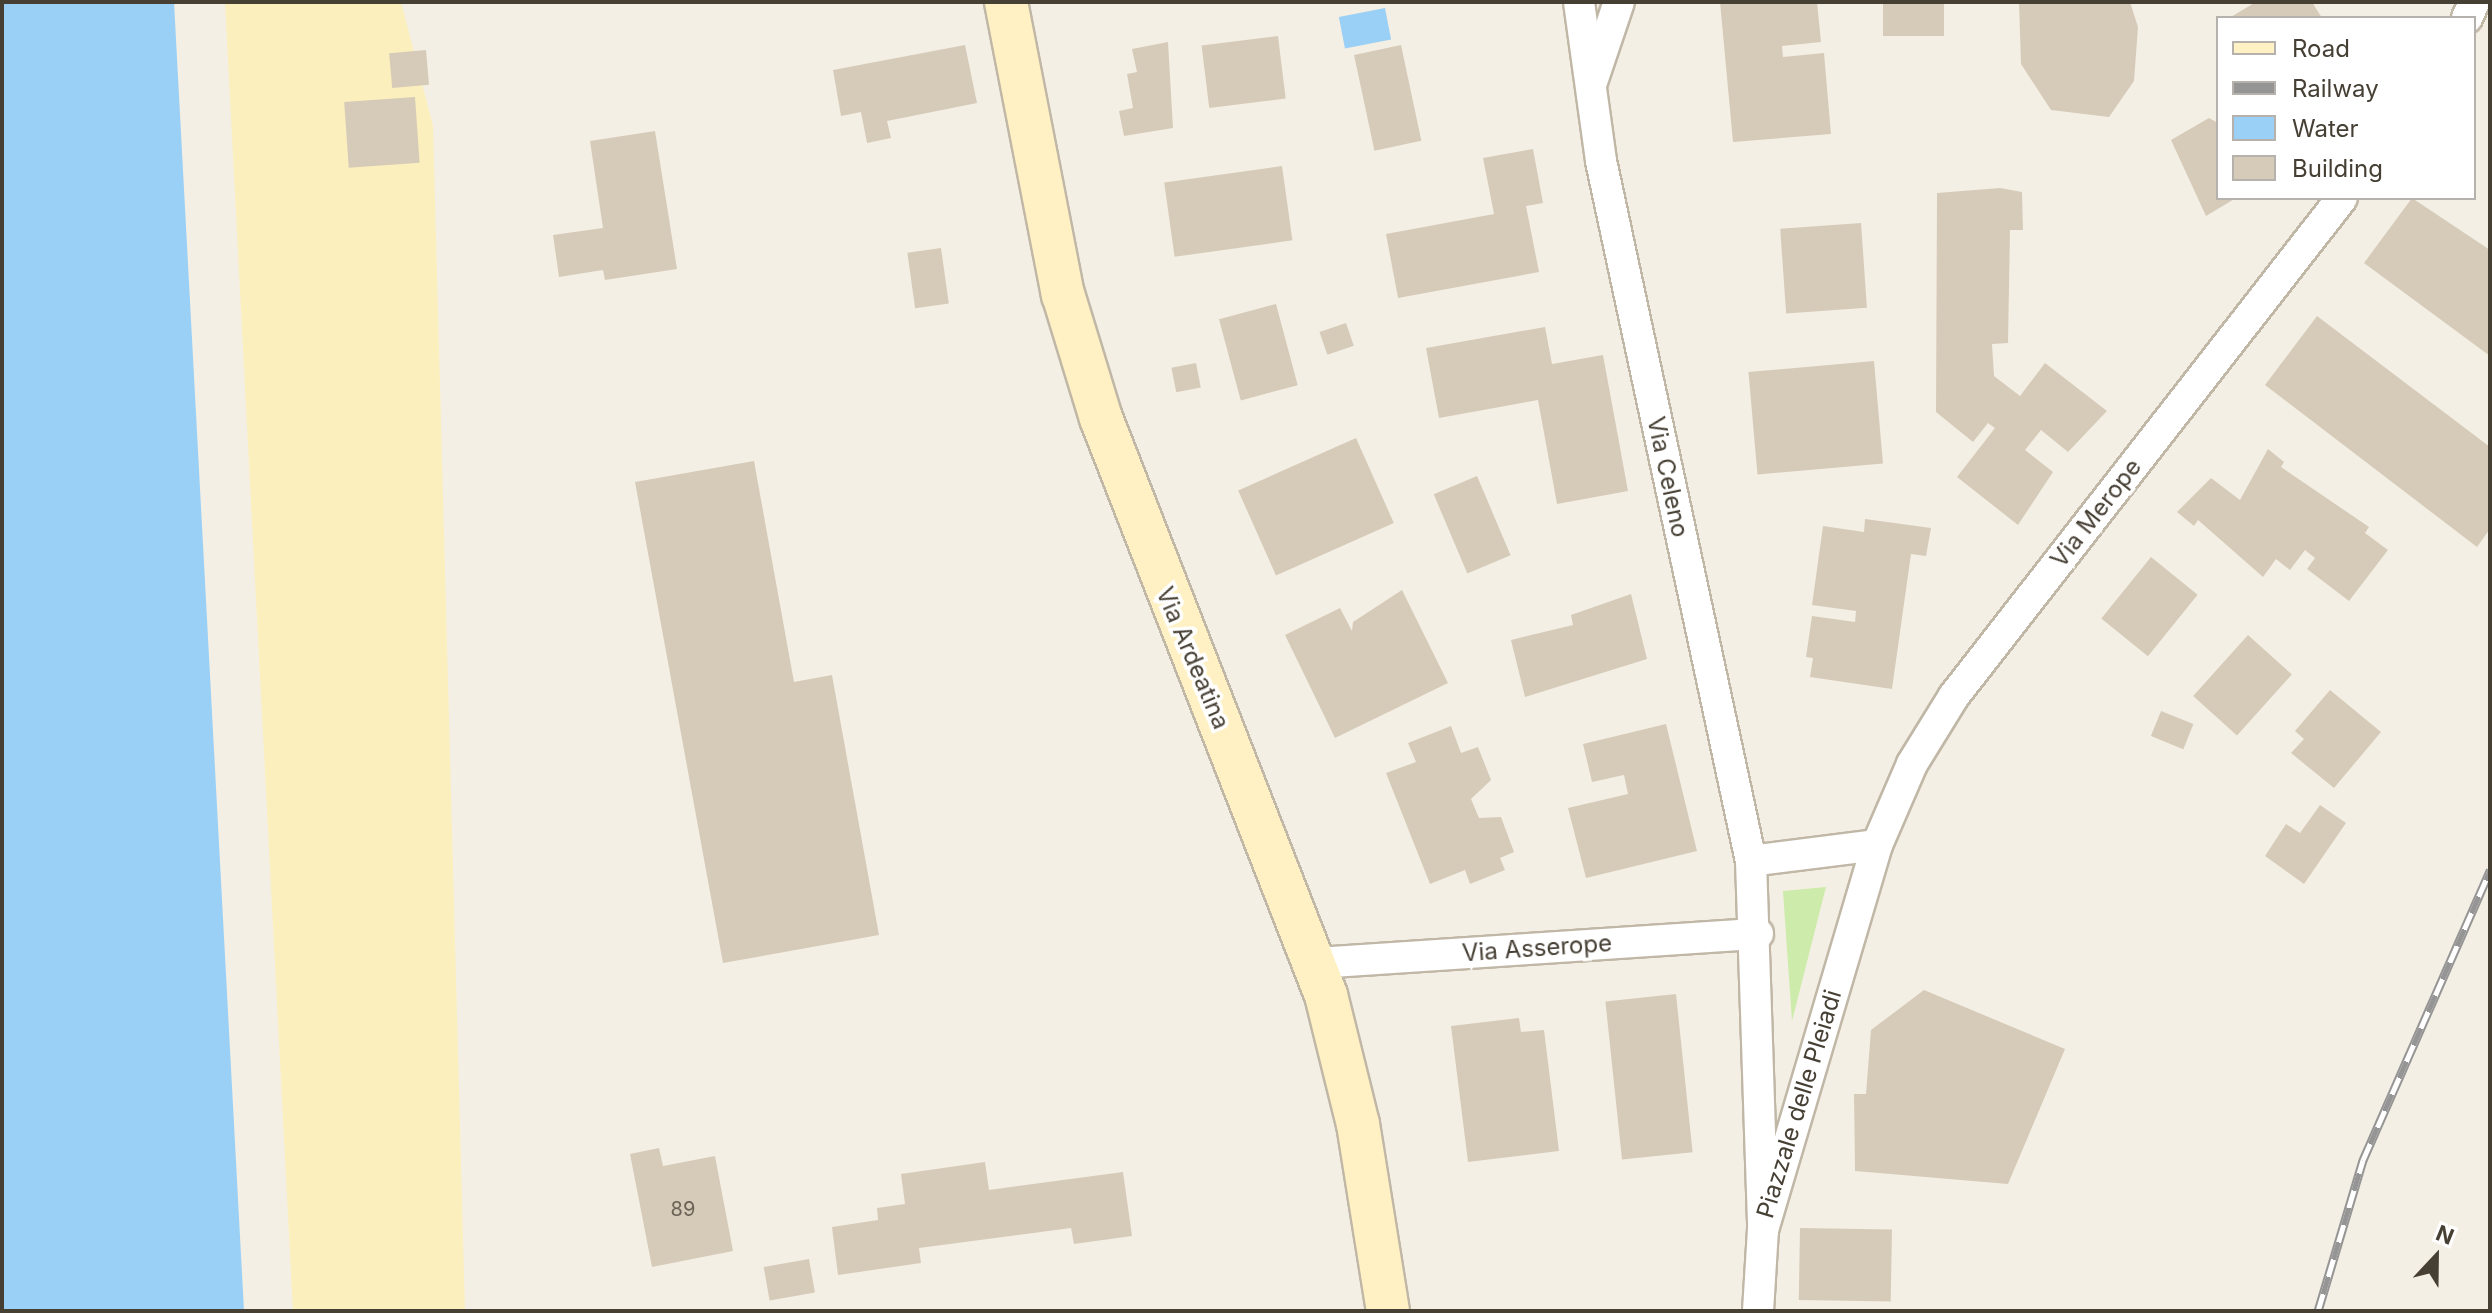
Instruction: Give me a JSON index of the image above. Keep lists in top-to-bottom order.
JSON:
{
  "streets": {
    "main road": ["Via Ardeatina"],
    "street": [
      "Via Celeno",
      "Via Merope",
      "Via Asserope",
      "Piazzale delle Pleiadi"
    ]
  },
  "crossings": [
    ["Via Celeno", "Piazzale delle Pleiadi"],
    ["Via Merope", "Piazzale delle Pleiadi"],
    ["Via Ardeatina", "Via Asserope"],
    ["Via Asserope", "Piazzale delle Pleiadi"]
  ],
  "house_numbers": ["89"],
  "legend": [
    "Road",
    "Railway",
    "Water",
    "Building"
  ],
  "north": "top"
}
